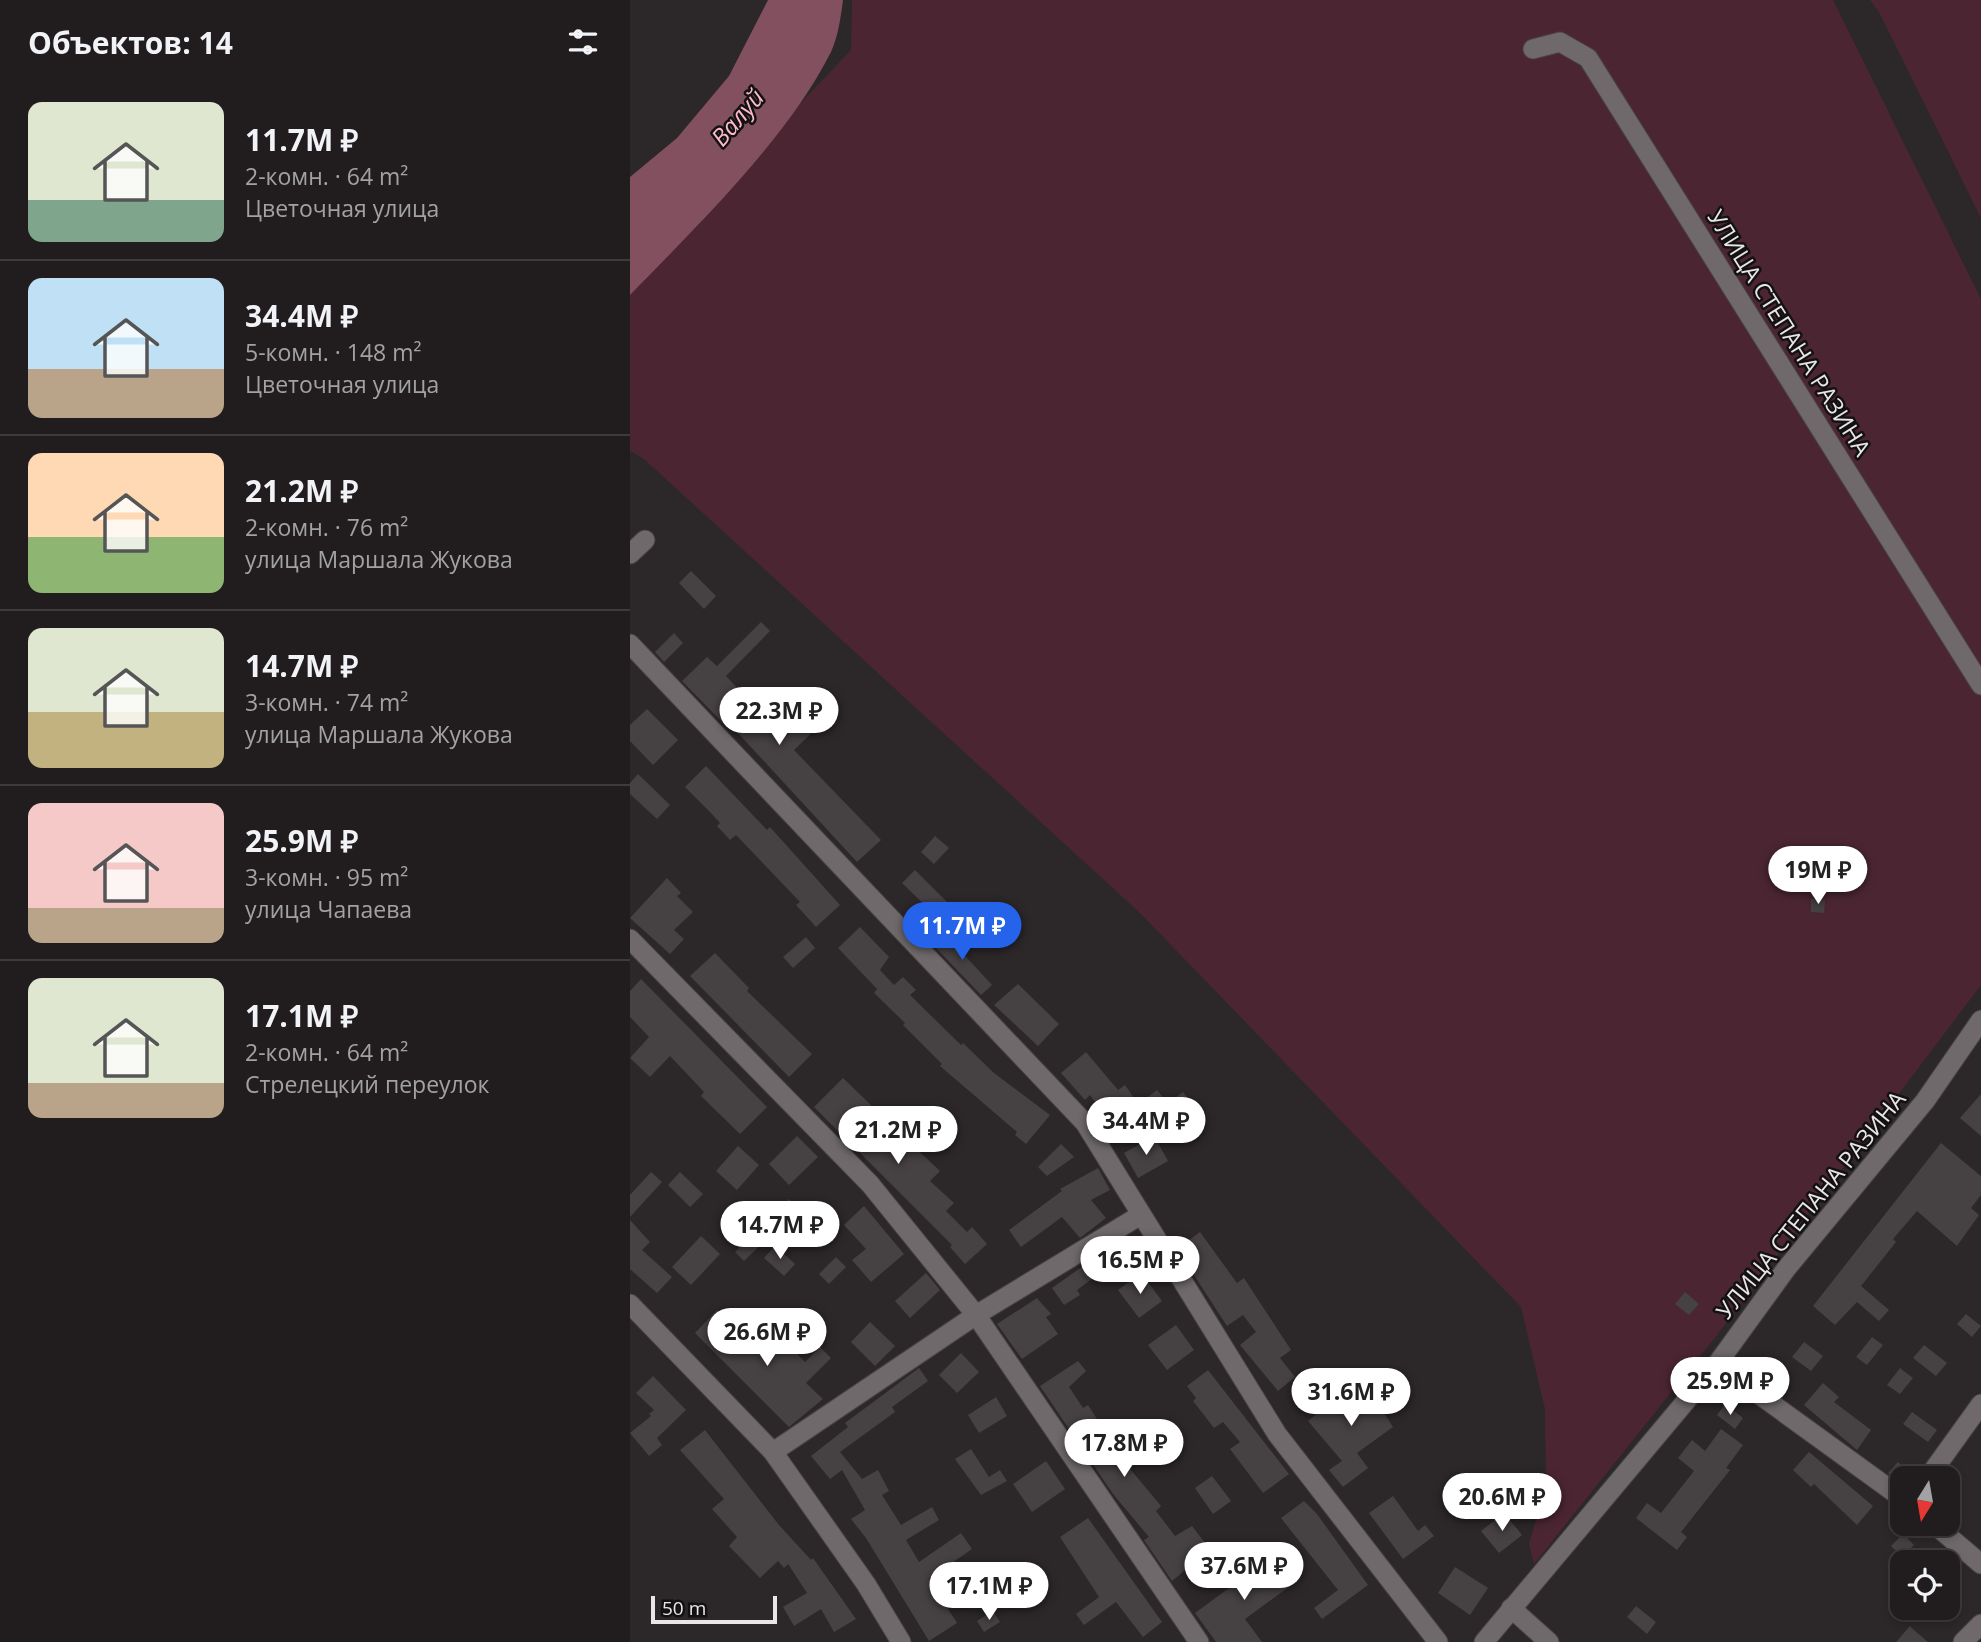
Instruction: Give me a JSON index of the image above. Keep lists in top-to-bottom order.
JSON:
{
  "streets": {
    "street": ["УЛИЦА СТЕПАНА РАЗИНА"]
  },
  "water": ["Валуй"],
  "scale_bar": "50 m",
  "north": "bottom",
  "page": {
    "heading": "Объектов: 14",
    "list": [
      {
        "name": "11.7M ₽",
        "note": "2-комн. · 64 m² · Цветочная улица"
      },
      {
        "name": "34.4M ₽",
        "note": "5-комн. · 148 m² · Цветочная улица"
      },
      {
        "name": "21.2M ₽",
        "note": "2-комн. · 76 m² · улица Маршала Жукова"
      },
      {
        "name": "14.7M ₽",
        "note": "3-комн. · 74 m² · улица Маршала Жукова"
      },
      {
        "name": "25.9M ₽",
        "note": "3-комн. · 95 m² · улица Чапаева"
      },
      {
        "name": "17.1M ₽",
        "note": "2-комн. · 64 m² · Стрелецкий переулок"
      }
    ],
    "price": [
      "22.3M ₽",
      "19M ₽",
      "11.7M ₽",
      "34.4M ₽",
      "21.2M ₽",
      "14.7M ₽",
      "16.5M ₽",
      "26.6M ₽",
      "25.9M ₽",
      "31.6M ₽",
      "17.8M ₽",
      "20.6M ₽",
      "37.6M ₽",
      "17.1M ₽"
    ],
    "scale": "50 m"
  }
}
